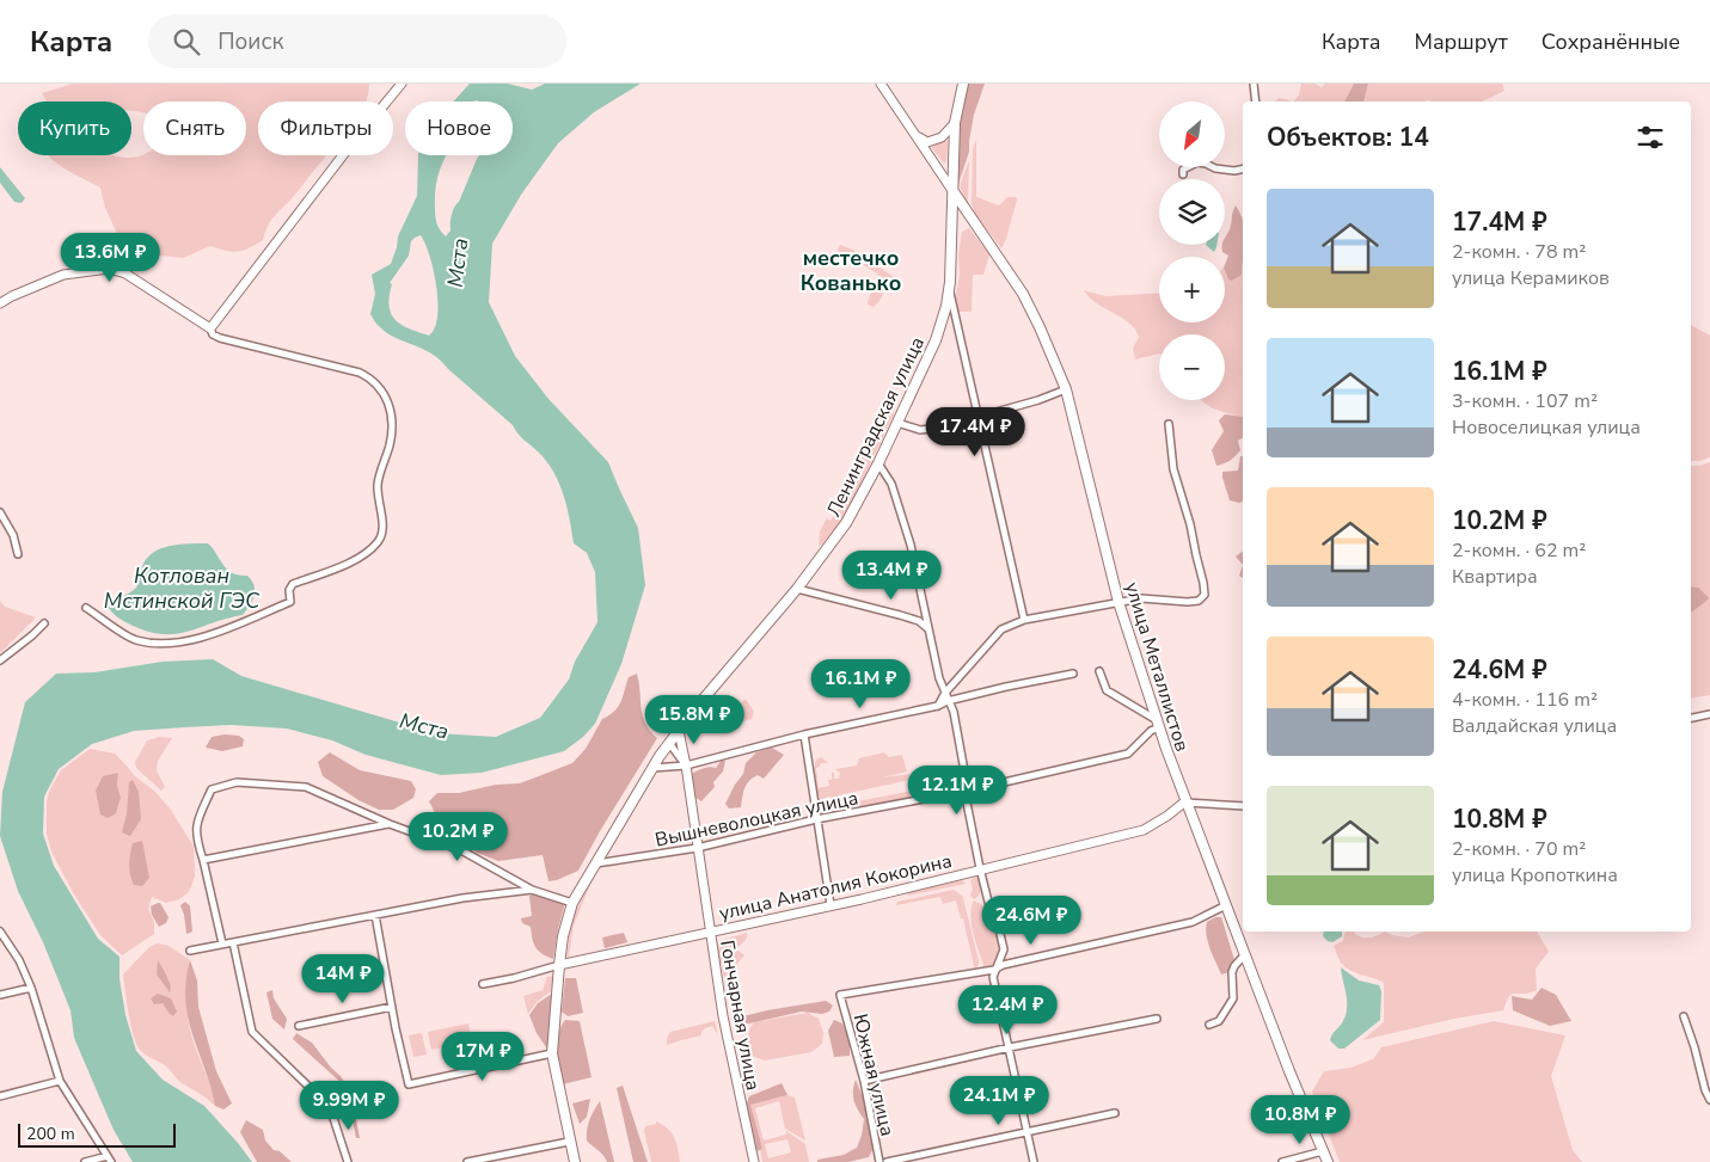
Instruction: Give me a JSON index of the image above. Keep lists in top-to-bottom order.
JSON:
{
  "streets": {
    "main road": ["Ленинградская улица", "улица Металлистов"],
    "street": [
      "Вышневолоцкая улица",
      "улица Анатолия Кокорина",
      "Гончарная улица",
      "Южная улица"
    ]
  },
  "crossings": [
    ["Ленинградская улица", "улица Металлистов"],
    ["Ленинградская улица", "Вышневолоцкая улица"],
    ["Ленинградская улица", "улица Анатолия Кокорина"],
    ["Ленинградская улица", "Гончарная улица"],
    ["улица Металлистов", "Вышневолоцкая улица"],
    ["улица Металлистов", "улица Анатолия Кокорина"],
    ["Вышневолоцкая улица", "Гончарная улица"],
    ["улица Анатолия Кокорина", "Гончарная улица"]
  ],
  "districts": ["местечко Кованько"],
  "water": ["Мста", "Котлован Мстинской ГЭС"],
  "scale_bar": "200 m",
  "north": "bottom left",
  "page": {
    "header": "Карта",
    "search": "Поиск",
    "nav": ["Карта", "Маршрут", "Сохранённые"],
    "map_buttons": ["+", "−"],
    "chip": [
      "Купить",
      "Снять",
      "Фильтры",
      "Новое"
    ],
    "heading": "Объектов: 14",
    "list": [
      {
        "name": "17.4M ₽",
        "note": "2-комн. · 78 m² · улица Керамиков"
      },
      {
        "name": "16.1M ₽",
        "note": "3-комн. · 107 m² · Новоселицкая улица"
      },
      {
        "name": "10.2M ₽",
        "note": "2-комн. · 62 m² · Квартира"
      },
      {
        "name": "24.6M ₽",
        "note": "4-комн. · 116 m² · Валдайская улица"
      },
      {
        "name": "10.8M ₽",
        "note": "2-комн. · 70 m² · улица Кропоткина"
      }
    ],
    "price": [
      "13.6M ₽",
      "17.4M ₽",
      "13.4M ₽",
      "16.1M ₽",
      "15.8M ₽",
      "12.1M ₽",
      "10.2M ₽",
      "24.6M ₽",
      "14M ₽",
      "12.4M ₽",
      "17M ₽",
      "24.1M ₽",
      "9.99M ₽",
      "10.8M ₽"
    ],
    "scale": "200 m"
  }
}
